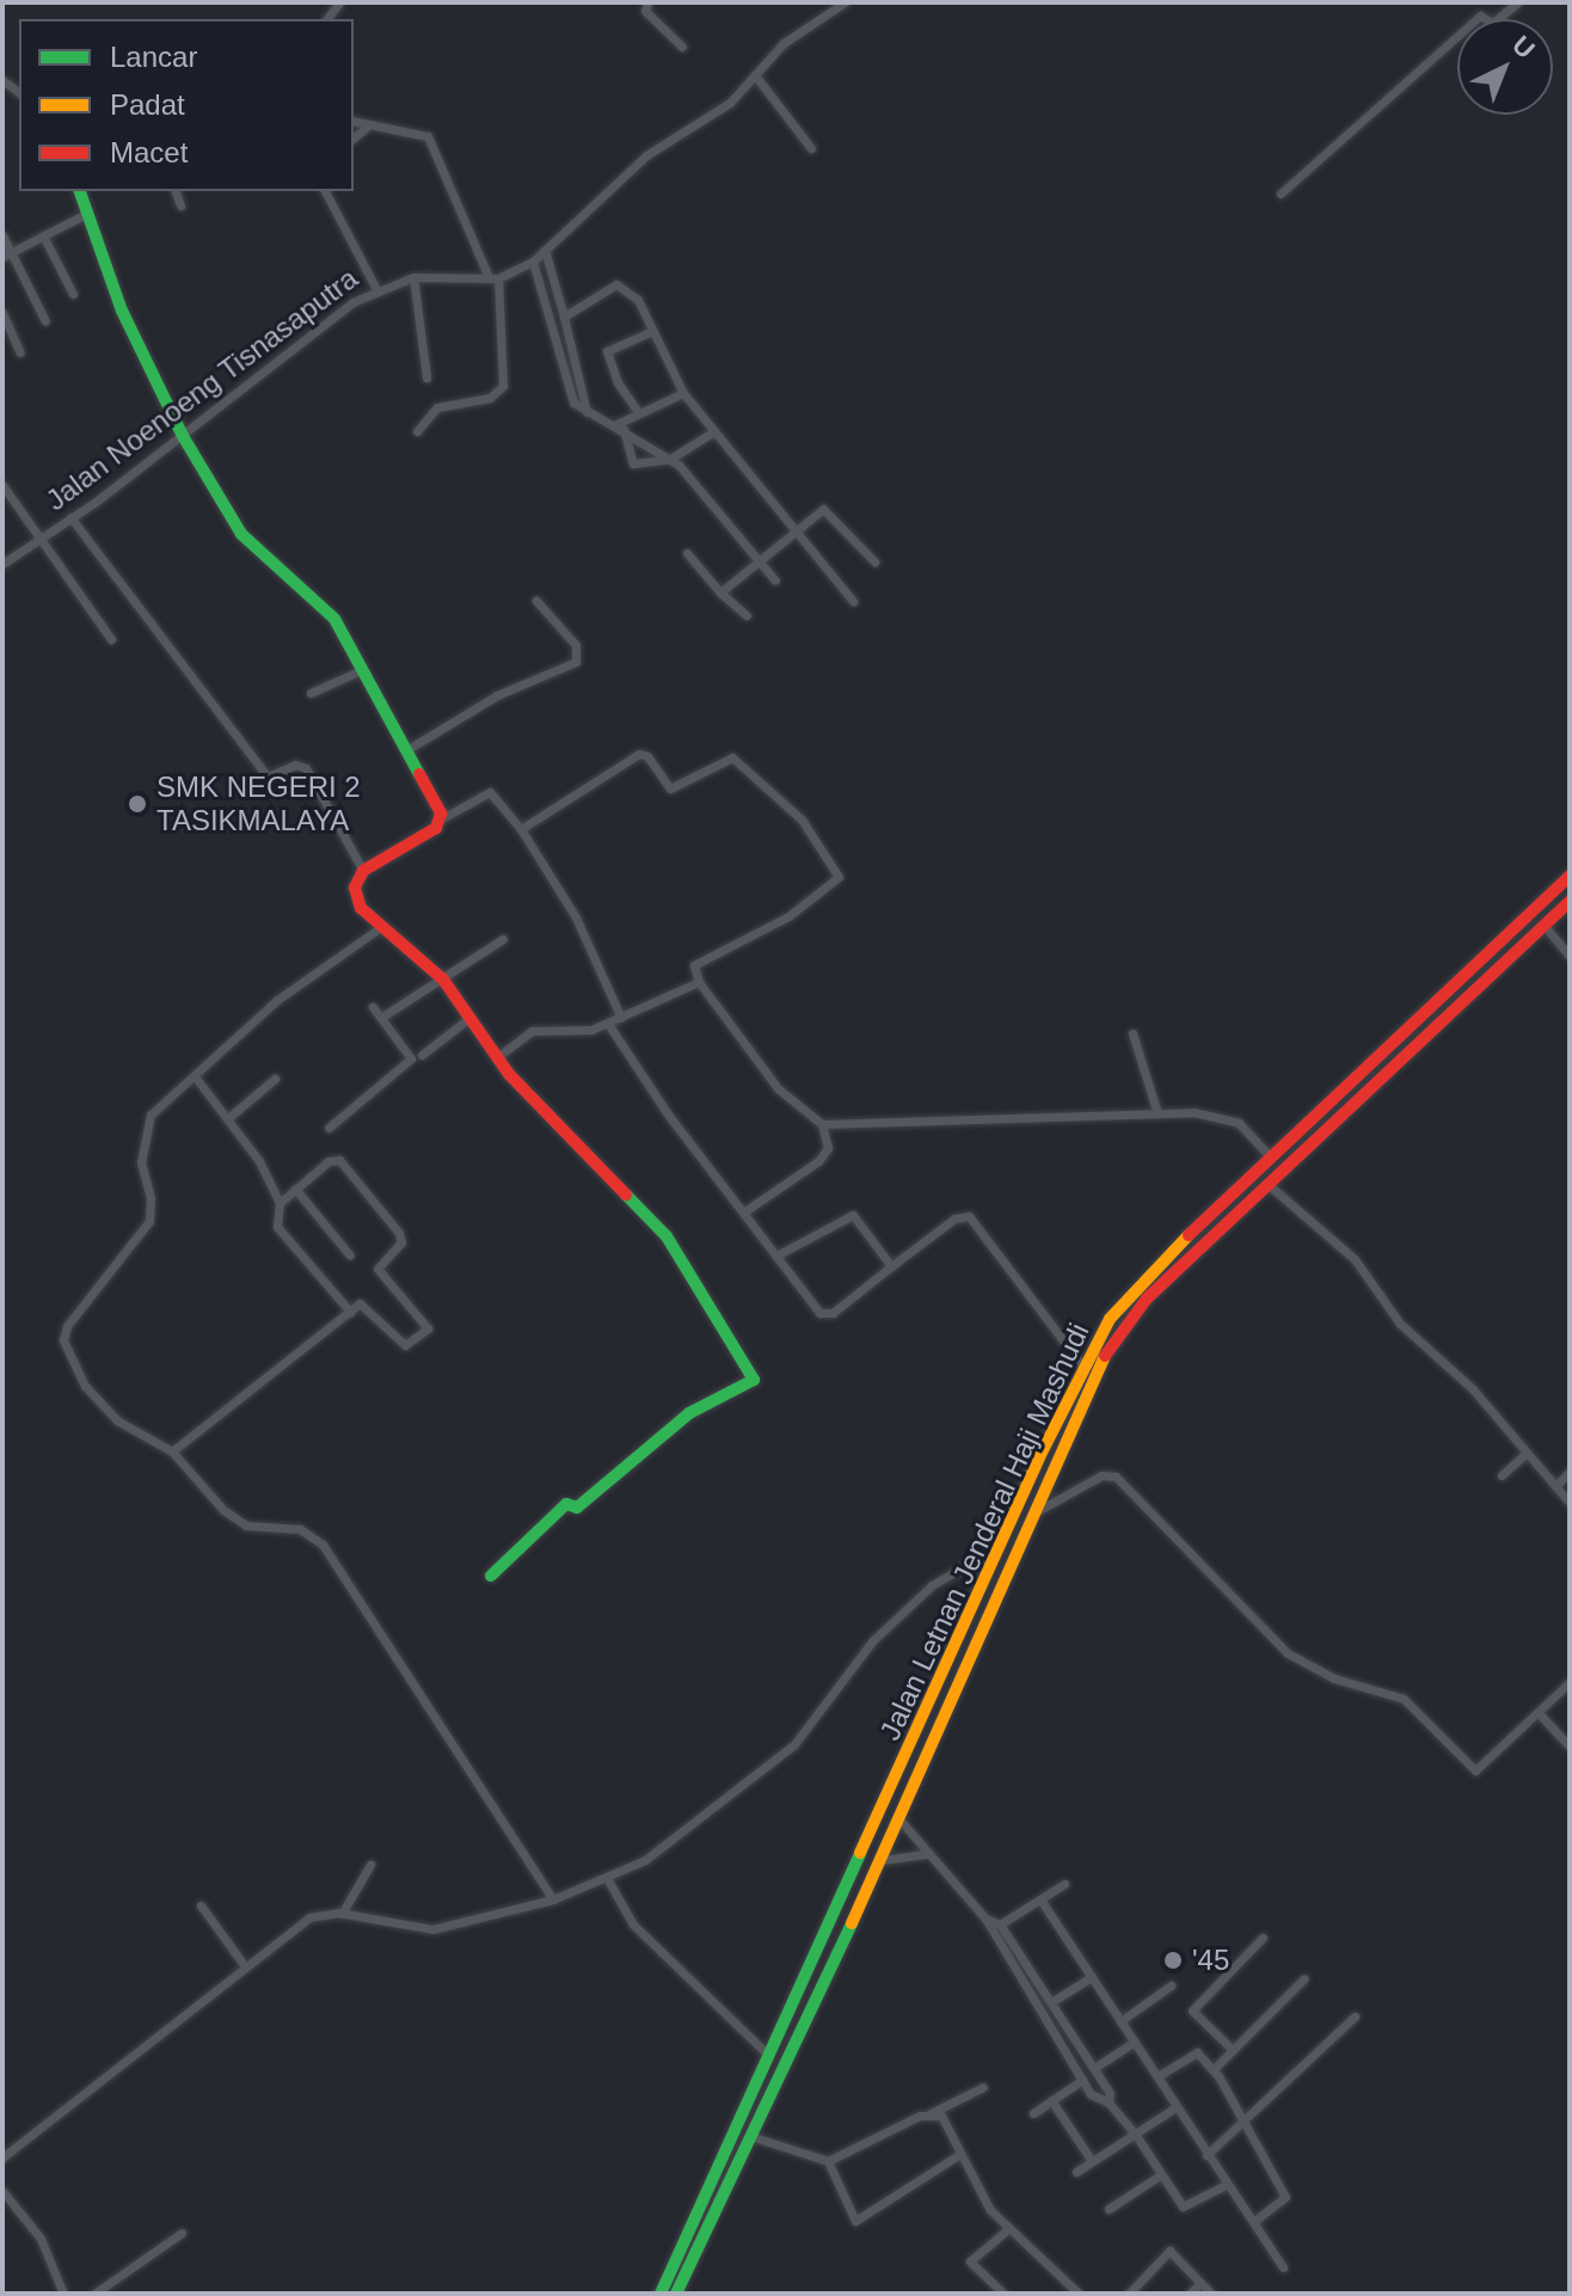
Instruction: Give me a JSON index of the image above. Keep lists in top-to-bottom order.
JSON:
{
  "streets": {
    "main road": ["Jalan Letnan Jenderal Haji Mashudi"],
    "street": ["Jalan Noenoeng Tisnasaputra"]
  },
  "places": ["SMK NEGERI 2 TASIKMALAYA", "'45"],
  "legend": ["Lancar", "Padat", "Macet"],
  "north": "top right"
}
